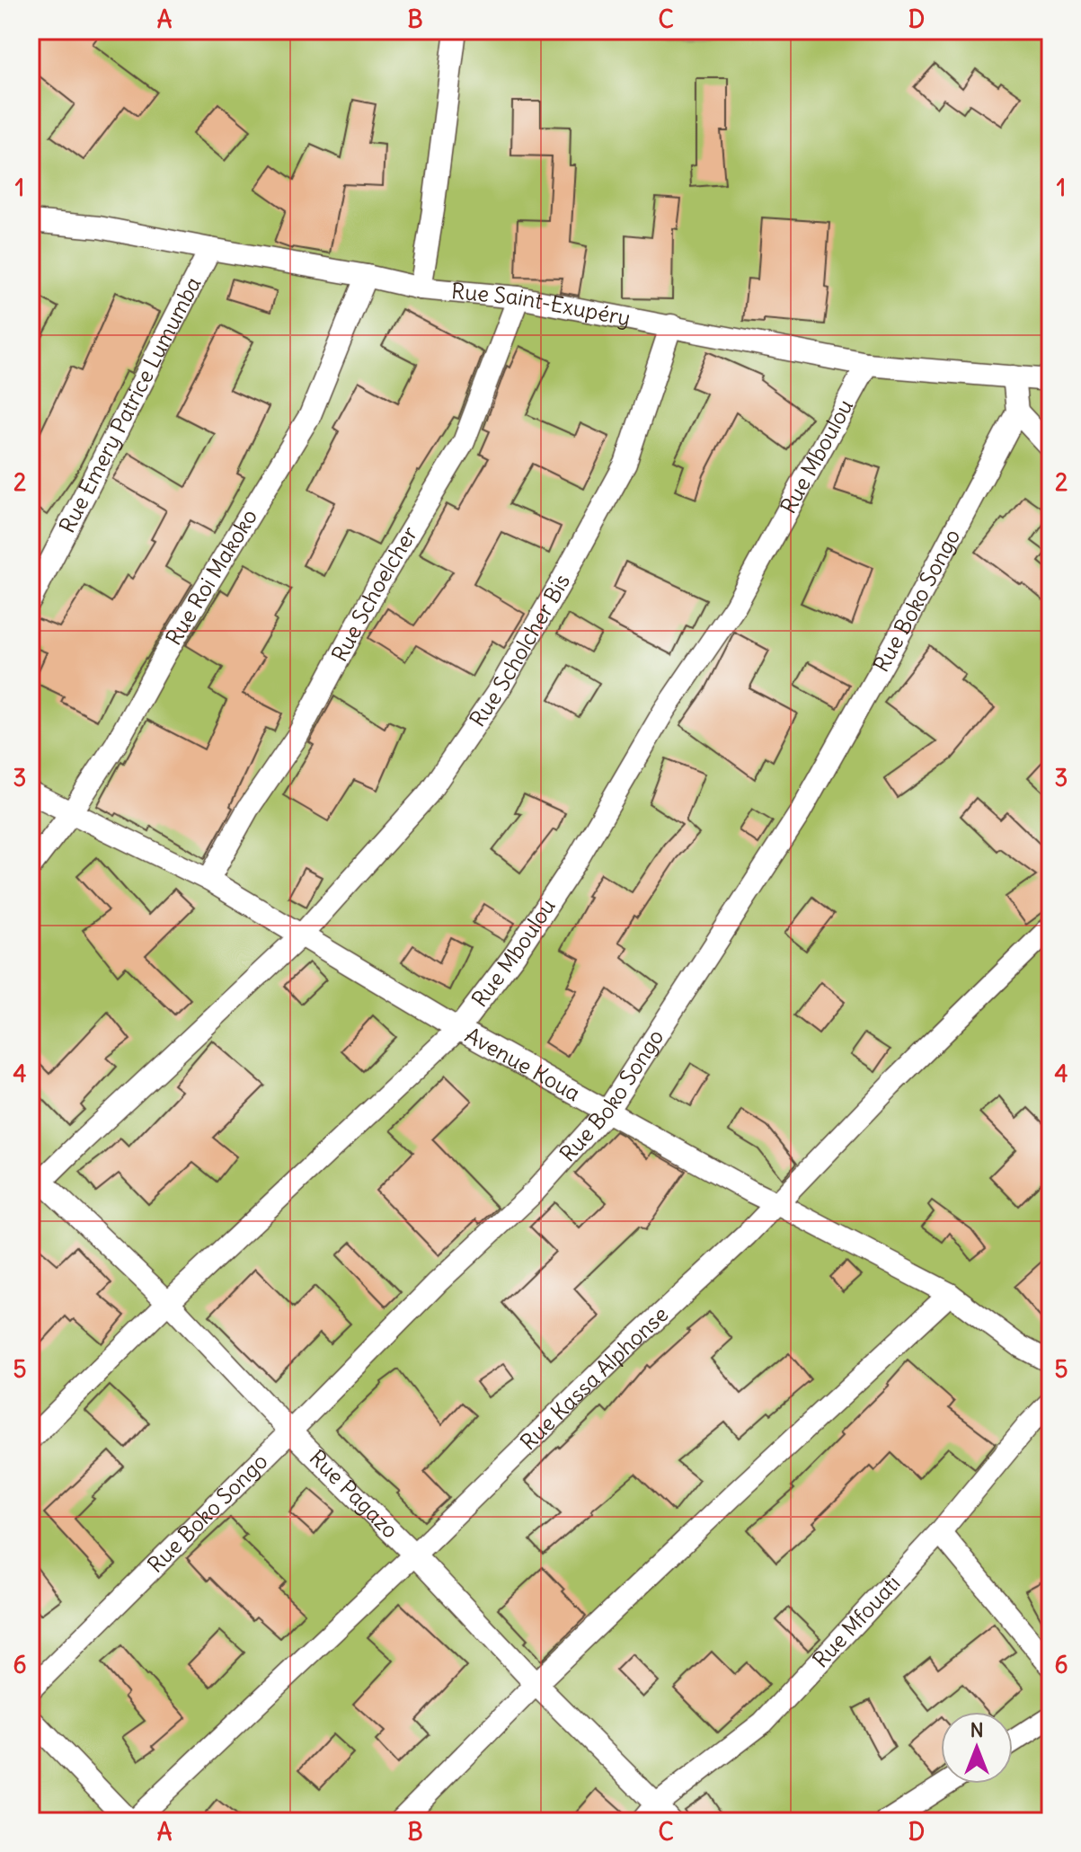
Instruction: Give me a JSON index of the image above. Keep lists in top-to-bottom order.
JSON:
{
  "streets": {
    "street": [
      "Rue Saint-Exupéry",
      "Rue Emery Patrice Lumumba",
      "Rue Mboulou",
      "Rue Roi Makoko",
      "Rue Schoelcher",
      "Rue Boko Songo",
      "Rue Scholcher Bis",
      "Avenue Koua",
      "Rue Kassa Alphonse",
      "Rue Pagazo",
      "Rue Mfouati"
    ]
  },
  "crossings": [
    ["Rue Saint-Exupéry", "Rue Emery Patrice Lumumba"],
    ["Rue Saint-Exupéry", "Rue Mboulou"],
    ["Rue Saint-Exupéry", "Rue Roi Makoko"],
    ["Rue Saint-Exupéry", "Rue Schoelcher"],
    ["Rue Saint-Exupéry", "Rue Scholcher Bis"],
    ["Rue Mboulou", "Avenue Koua"],
    ["Rue Mboulou", "Rue Pagazo"],
    ["Rue Roi Makoko", "Avenue Koua"],
    ["Rue Schoelcher", "Avenue Koua"],
    ["Rue Boko Songo", "Avenue Koua"],
    ["Rue Boko Songo", "Rue Pagazo"],
    ["Rue Scholcher Bis", "Avenue Koua"],
    ["Avenue Koua", "Rue Kassa Alphonse"],
    ["Rue Kassa Alphonse", "Rue Pagazo"],
    ["Rue Pagazo", "Rue Mfouati"]
  ],
  "north": "top",
  "grid": {
    "columns": [
      "A",
      "B",
      "C",
      "D"
    ],
    "rows": [
      "1",
      "2",
      "3",
      "4",
      "5",
      "6"
    ]
  }
}
